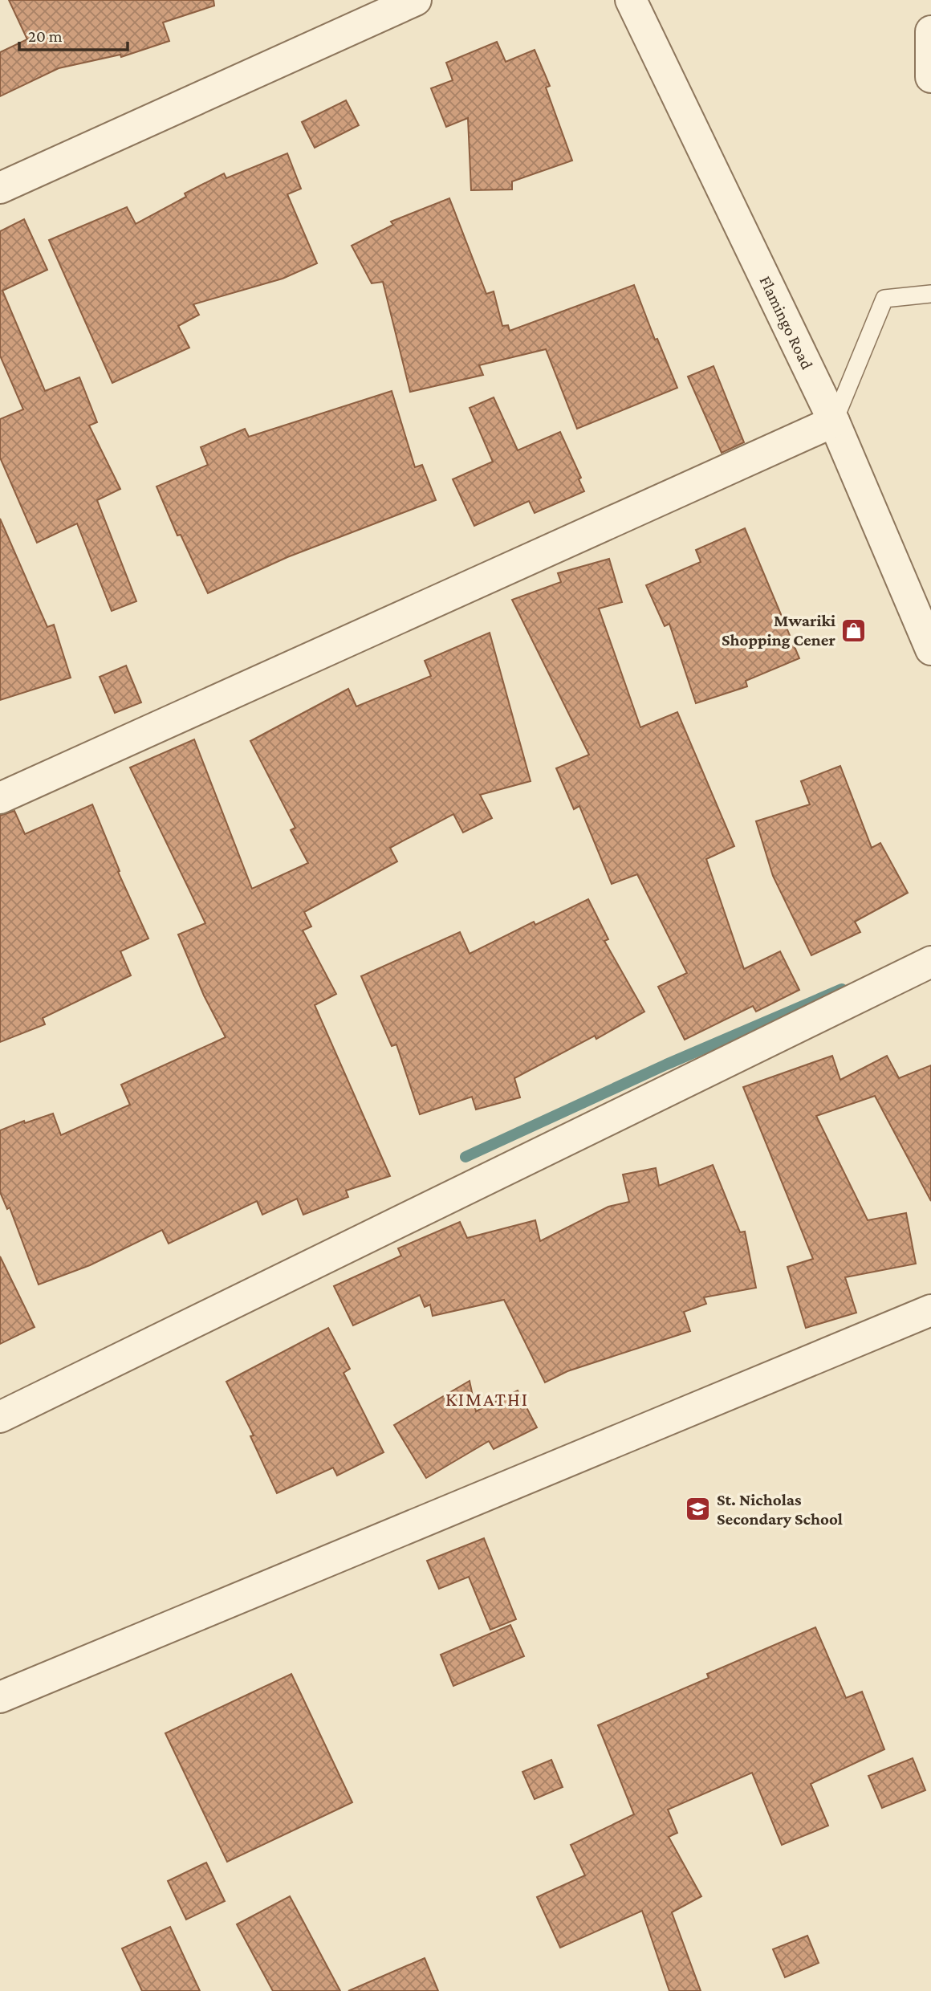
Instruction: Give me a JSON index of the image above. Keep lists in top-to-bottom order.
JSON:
{
  "streets": {
    "street": ["Flamingo Road"]
  },
  "districts": ["KIMATHI"],
  "places": {
    "shop": ["Mwariki Shopping Cener"],
    "school or university": ["St. Nicholas Secondary School"]
  },
  "scale_bar": "20 m"
}
